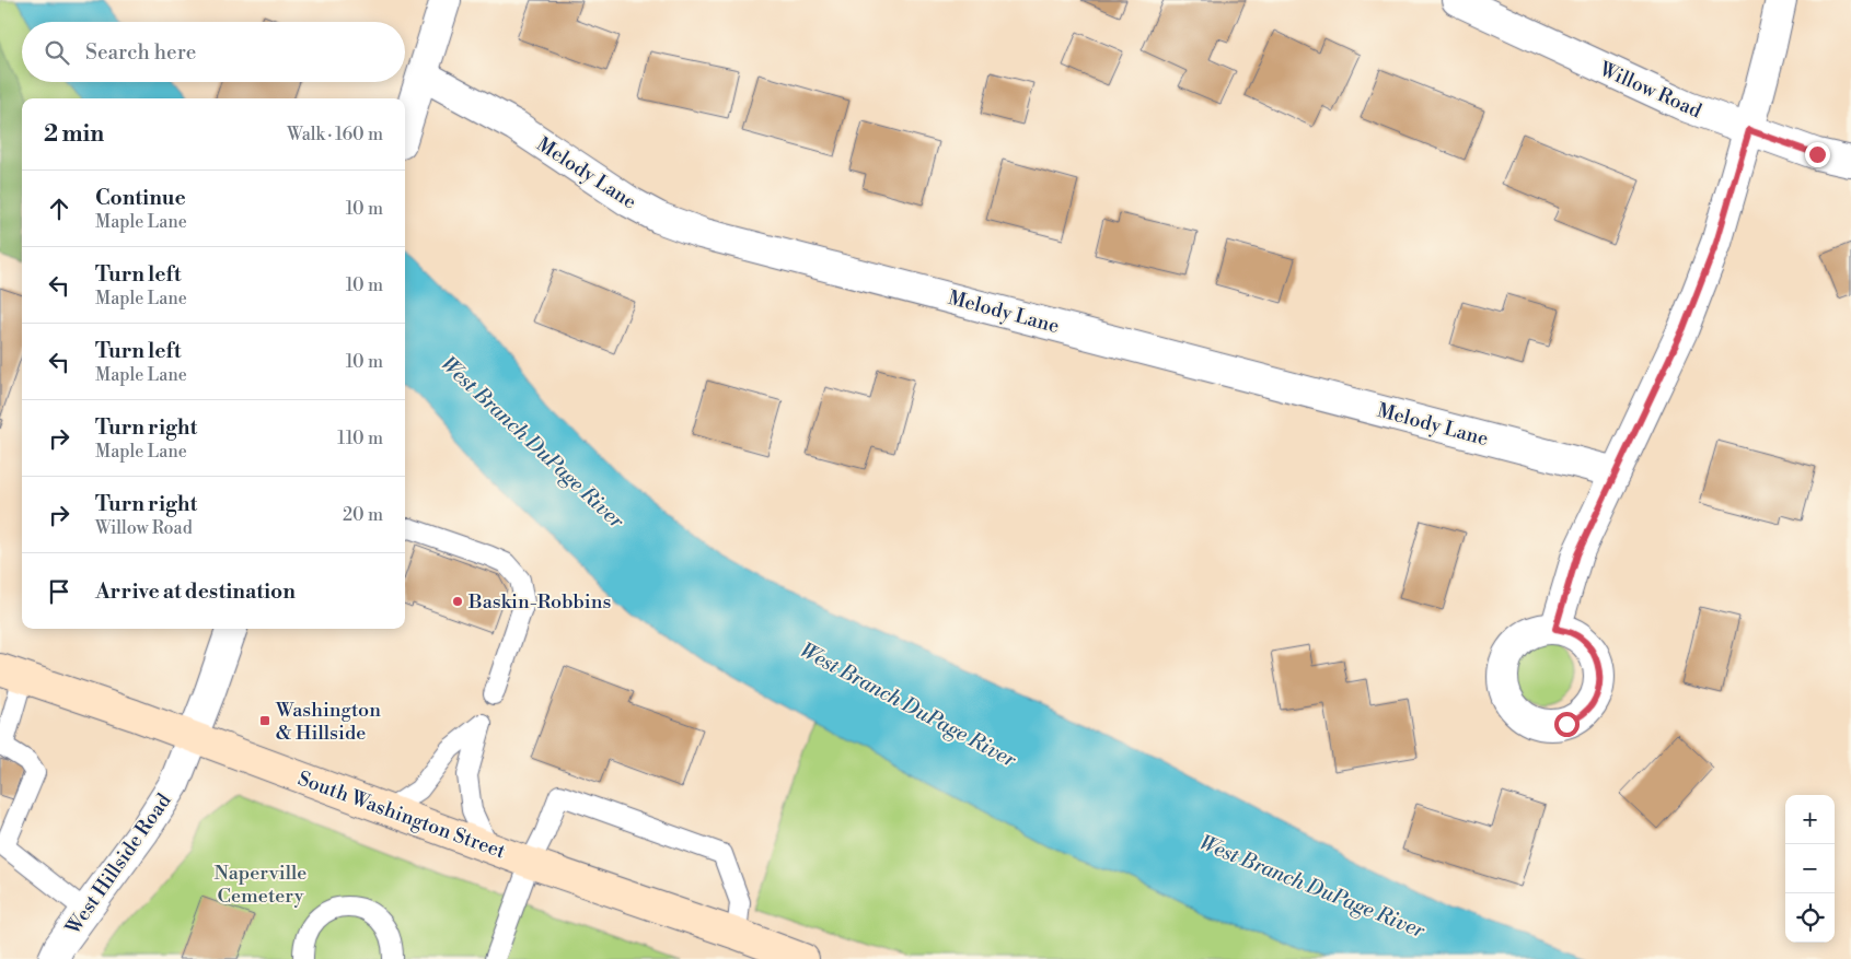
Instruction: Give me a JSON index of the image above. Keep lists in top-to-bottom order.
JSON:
{
  "streets": {
    "main road": ["South Washington Street"],
    "street": ["Willow Road", "Melody Lane", "West Hillside Road"]
  },
  "crossings": [
    ["South Washington Street", "West Hillside Road"]
  ],
  "water": ["West Branch DuPage River"],
  "parks": ["Naperville Cemetery"],
  "places": {
    "other": ["Baskin-Robbins"],
    "transit": ["Washington & Hillside"]
  },
  "page": {
    "search": "Search here",
    "heading": ["2 min", "Walk · 160 m"],
    "list": [
      ["Continue", "Maple Lane", "10 m"],
      ["Turn left", "Maple Lane", "10 m"],
      ["Turn left", "Maple Lane", "10 m"],
      ["Turn right", "Maple Lane", "110 m"],
      ["Turn right", "Willow Road", "20 m"],
      "Arrive at destination"
    ],
    "map_buttons": ["+", "−"]
  }
}
